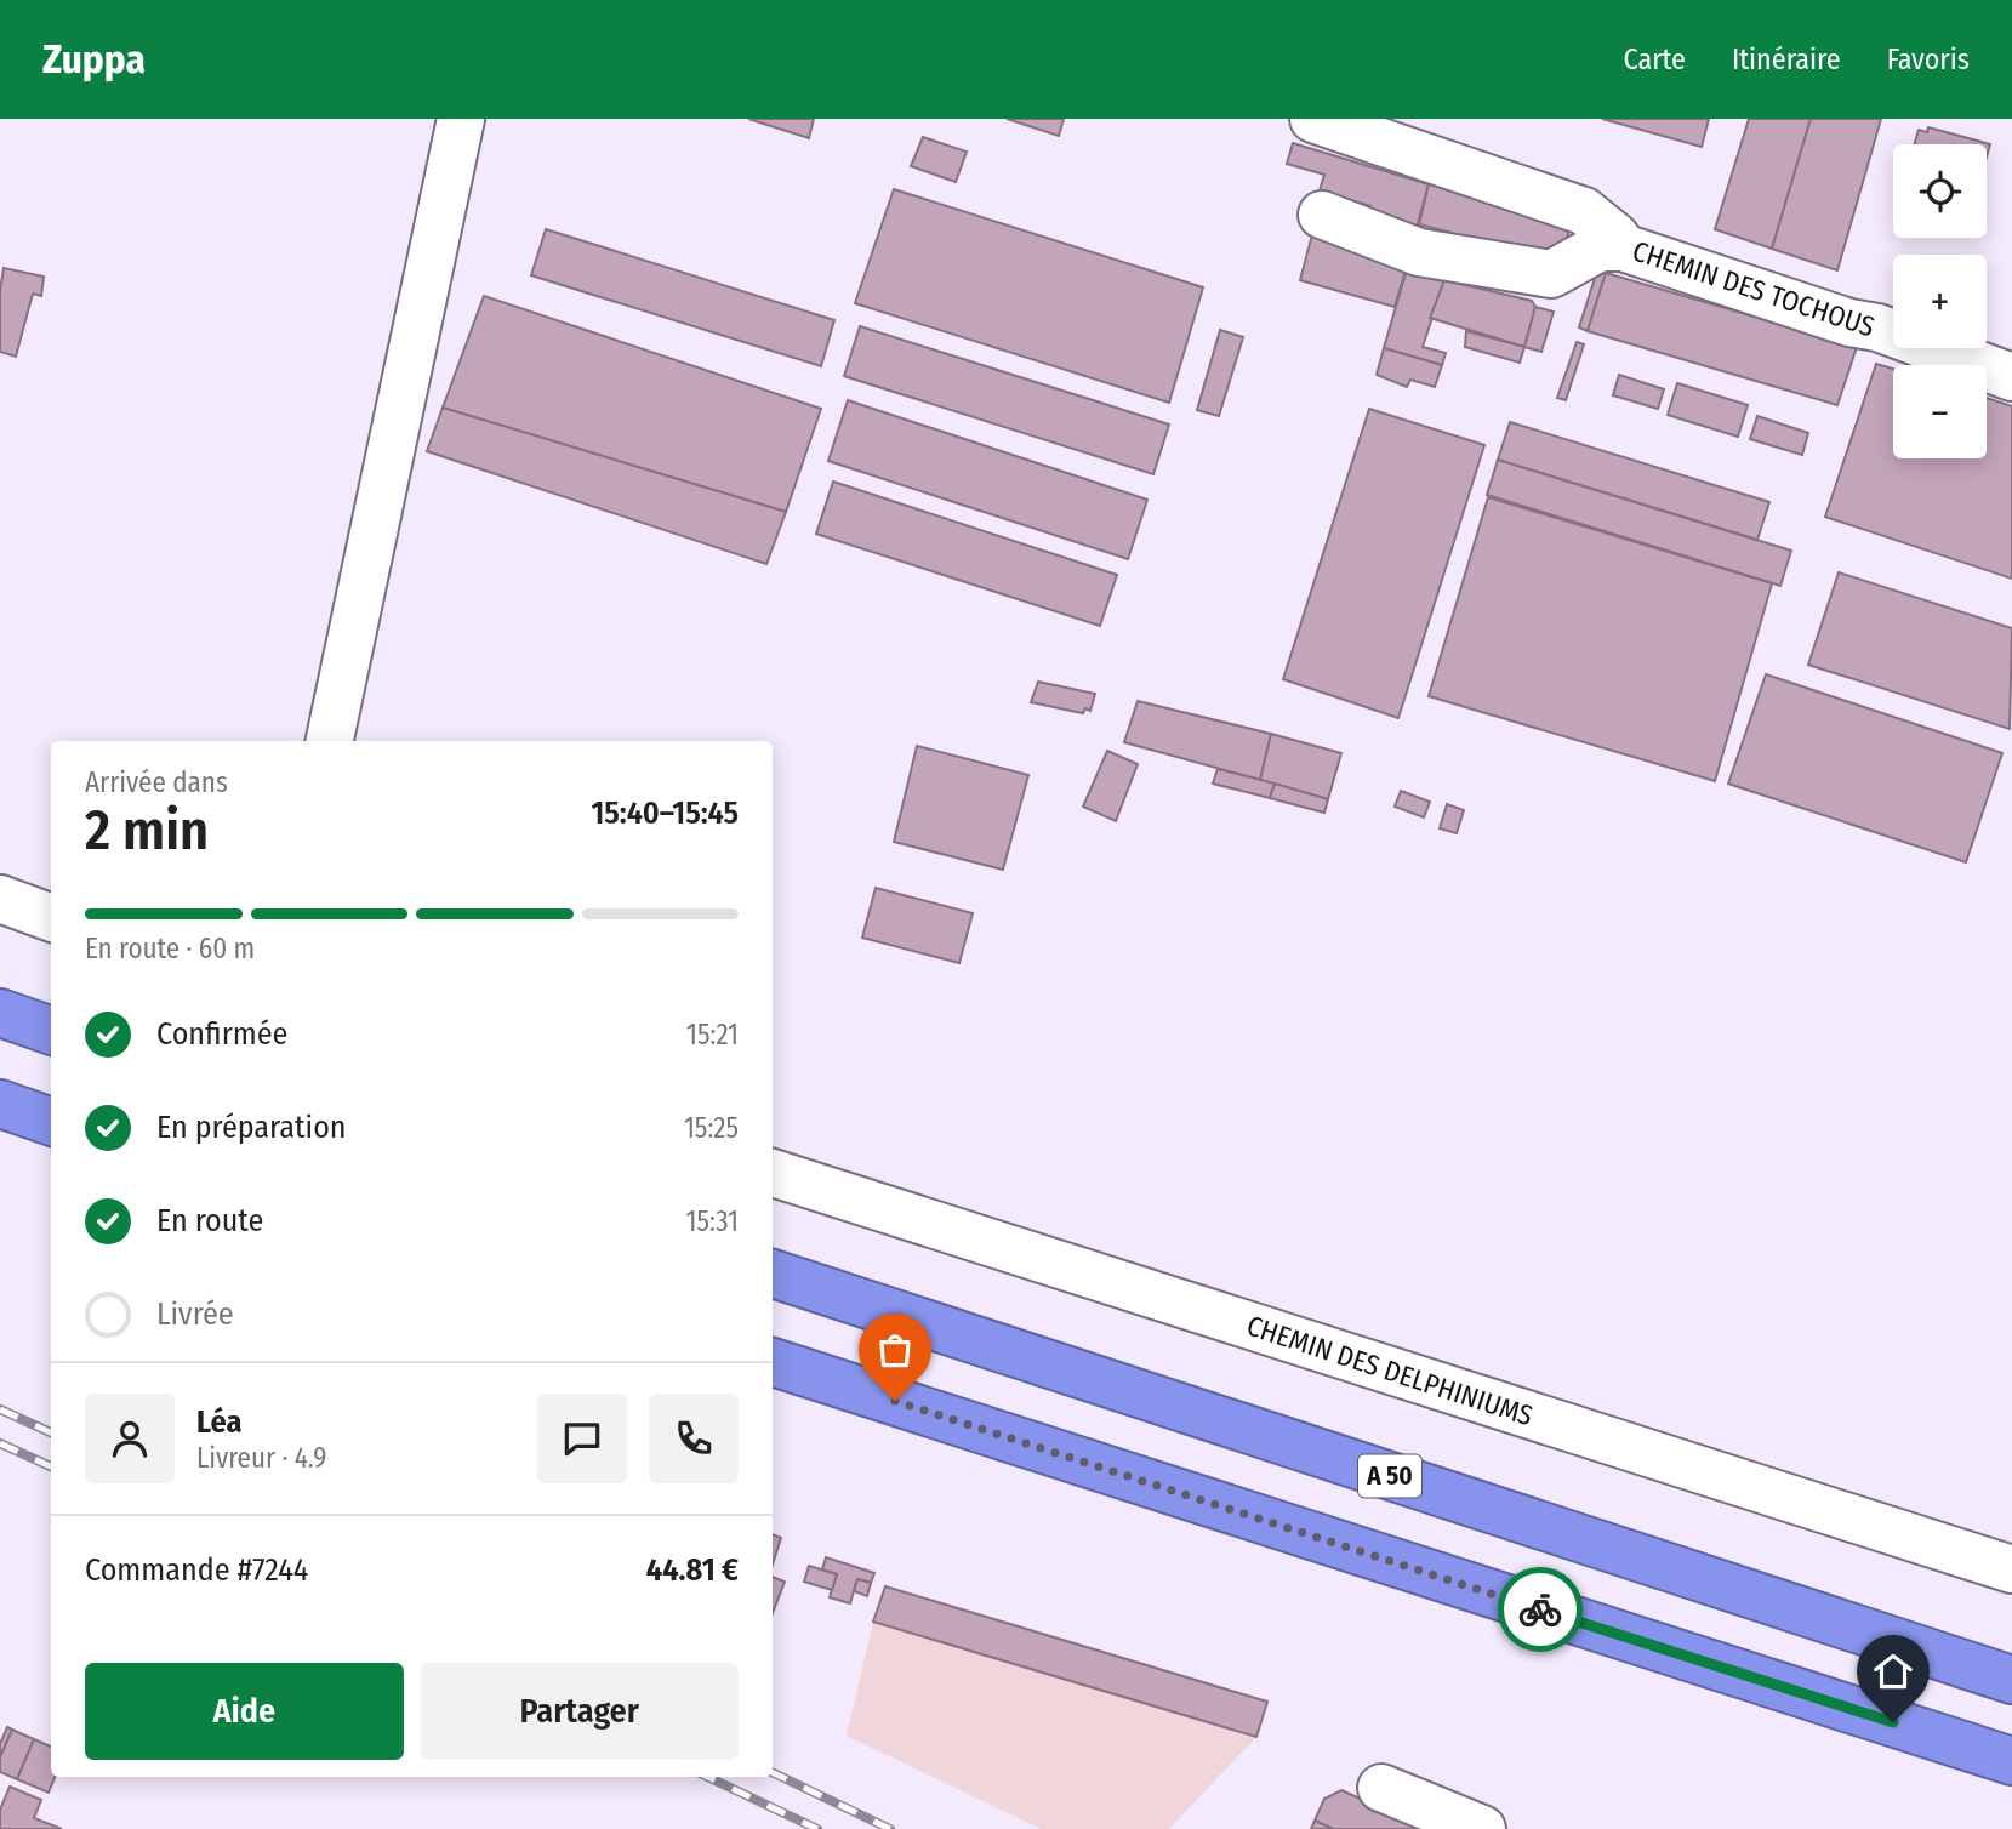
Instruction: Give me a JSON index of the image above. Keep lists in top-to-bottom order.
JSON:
{
  "streets": {
    "highway": ["A 50"],
    "street": ["CHEMIN DES TOCHOUS", "CHEMIN DES DELPHINIUMS"]
  },
  "page": {
    "header": "Zuppa",
    "nav": ["Carte", "Itinéraire", "Favoris"],
    "map_buttons": ["+", "−"],
    "heading": ["2 min", "Arrivée dans", "15:40–15:45"],
    "panel": [
      "Léa",
      "Livreur · 4.9",
      "Commande #7244",
      "44.81 €"
    ],
    "bar": "En route · 60 m",
    "list": [
      ["Confirmée", "15:21"],
      ["En préparation", "15:25"],
      ["En route", "15:31"],
      "Livrée"
    ],
    "buttons": ["Aide", "Partager"]
  }
}
